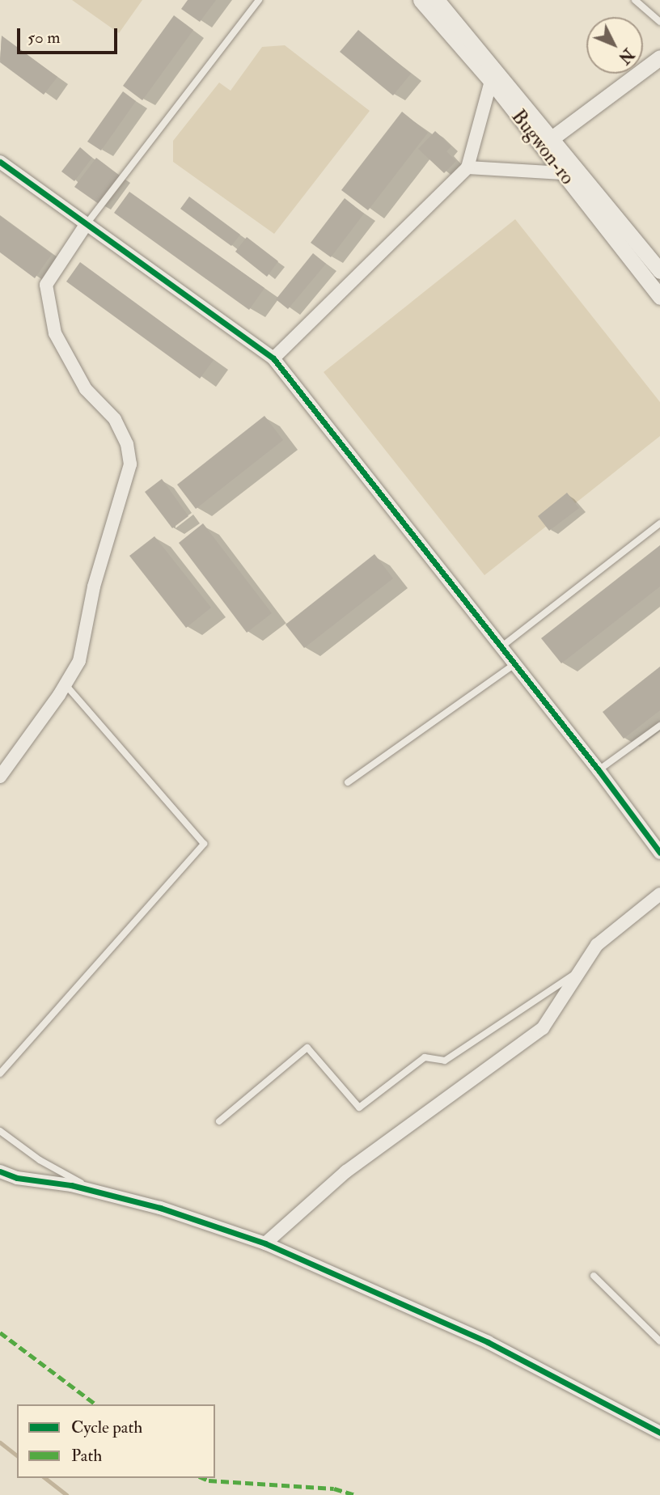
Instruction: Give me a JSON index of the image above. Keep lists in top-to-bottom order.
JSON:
{
  "streets": {
    "street": ["Bugwon-ro"]
  },
  "legend": ["Cycle path", "Path"],
  "scale_bar": "50 m",
  "north": "bottom right"
}
